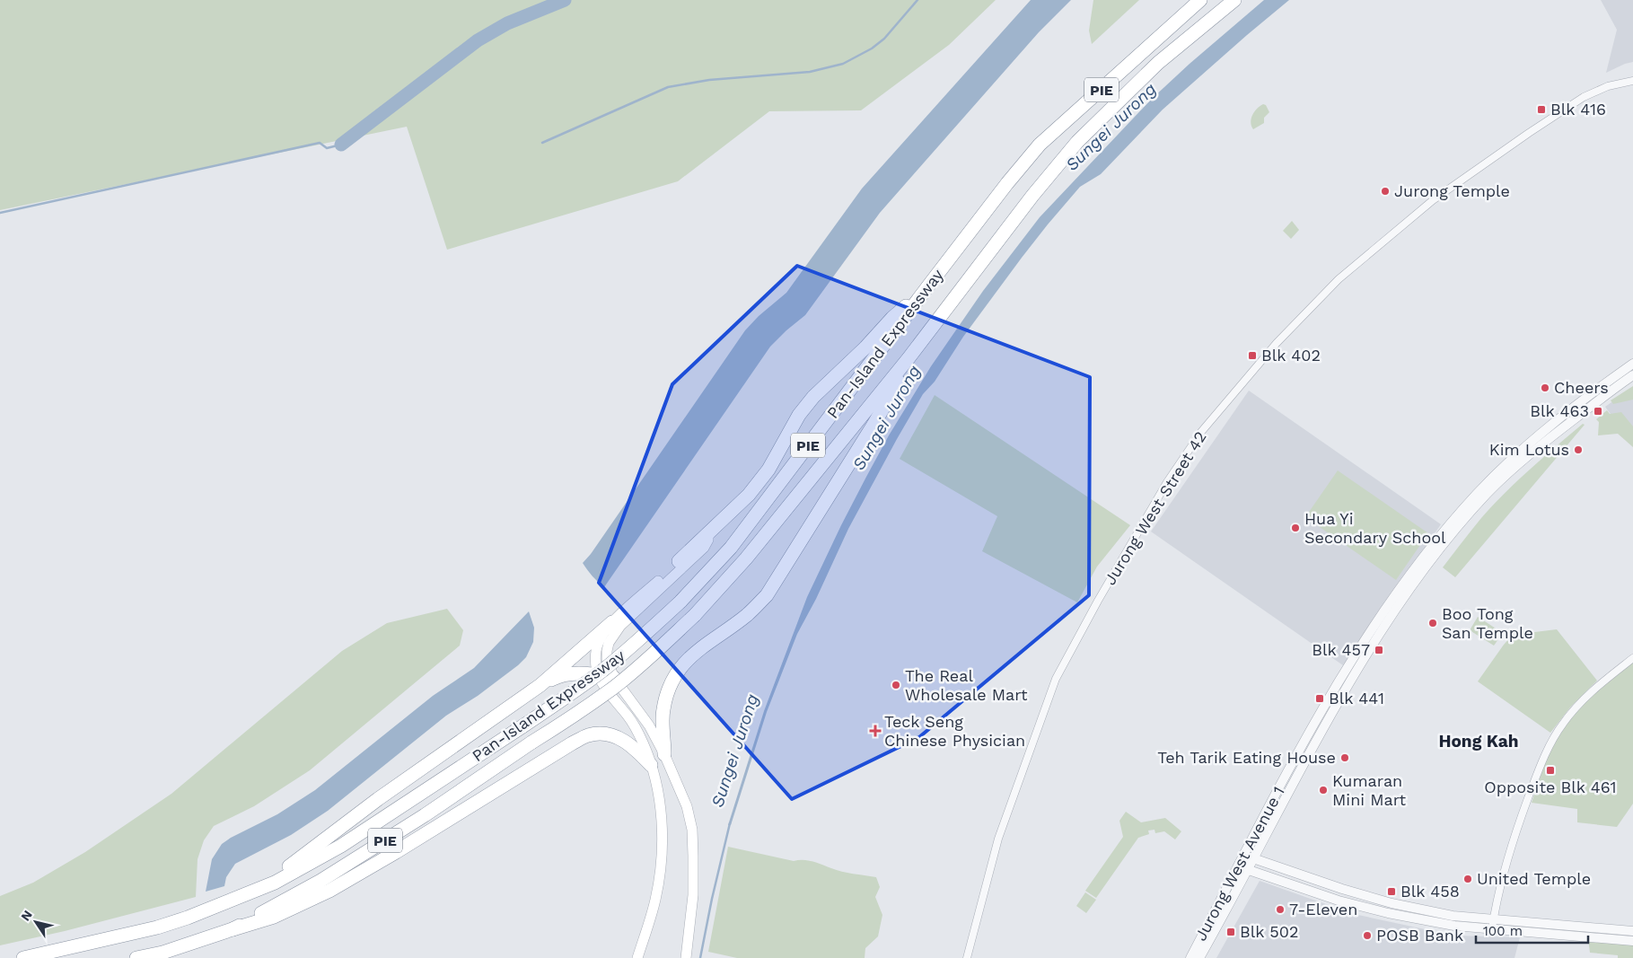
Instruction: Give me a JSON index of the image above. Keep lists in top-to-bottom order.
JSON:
{
  "streets": {
    "highway": ["PIE", "Pan-Island Expressway"],
    "street": ["Jurong West Street 42", "Jurong West Avenue 1"]
  },
  "districts": ["Hong Kah"],
  "water": ["Sungei Jurong"],
  "places": {
    "transit": [
      "Blk 416",
      "Blk 402",
      "Blk 463",
      "Blk 457",
      "Blk 441",
      "Opposite Blk 461",
      "Blk 458",
      "Blk 502"
    ],
    "other": [
      "Jurong Temple",
      "Cheers",
      "Kim Lotus",
      "Hua Yi Secondary School",
      "Boo Tong San Temple",
      "The Real Wholesale Mart",
      "Teh Tarik Eating House",
      "Kumaran Mini Mart",
      "United Temple",
      "7-Eleven",
      "POSB Bank"
    ],
    "health": ["Teck Seng Chinese Physician"]
  },
  "scale_bar": "100 m",
  "north": "top left"
}
